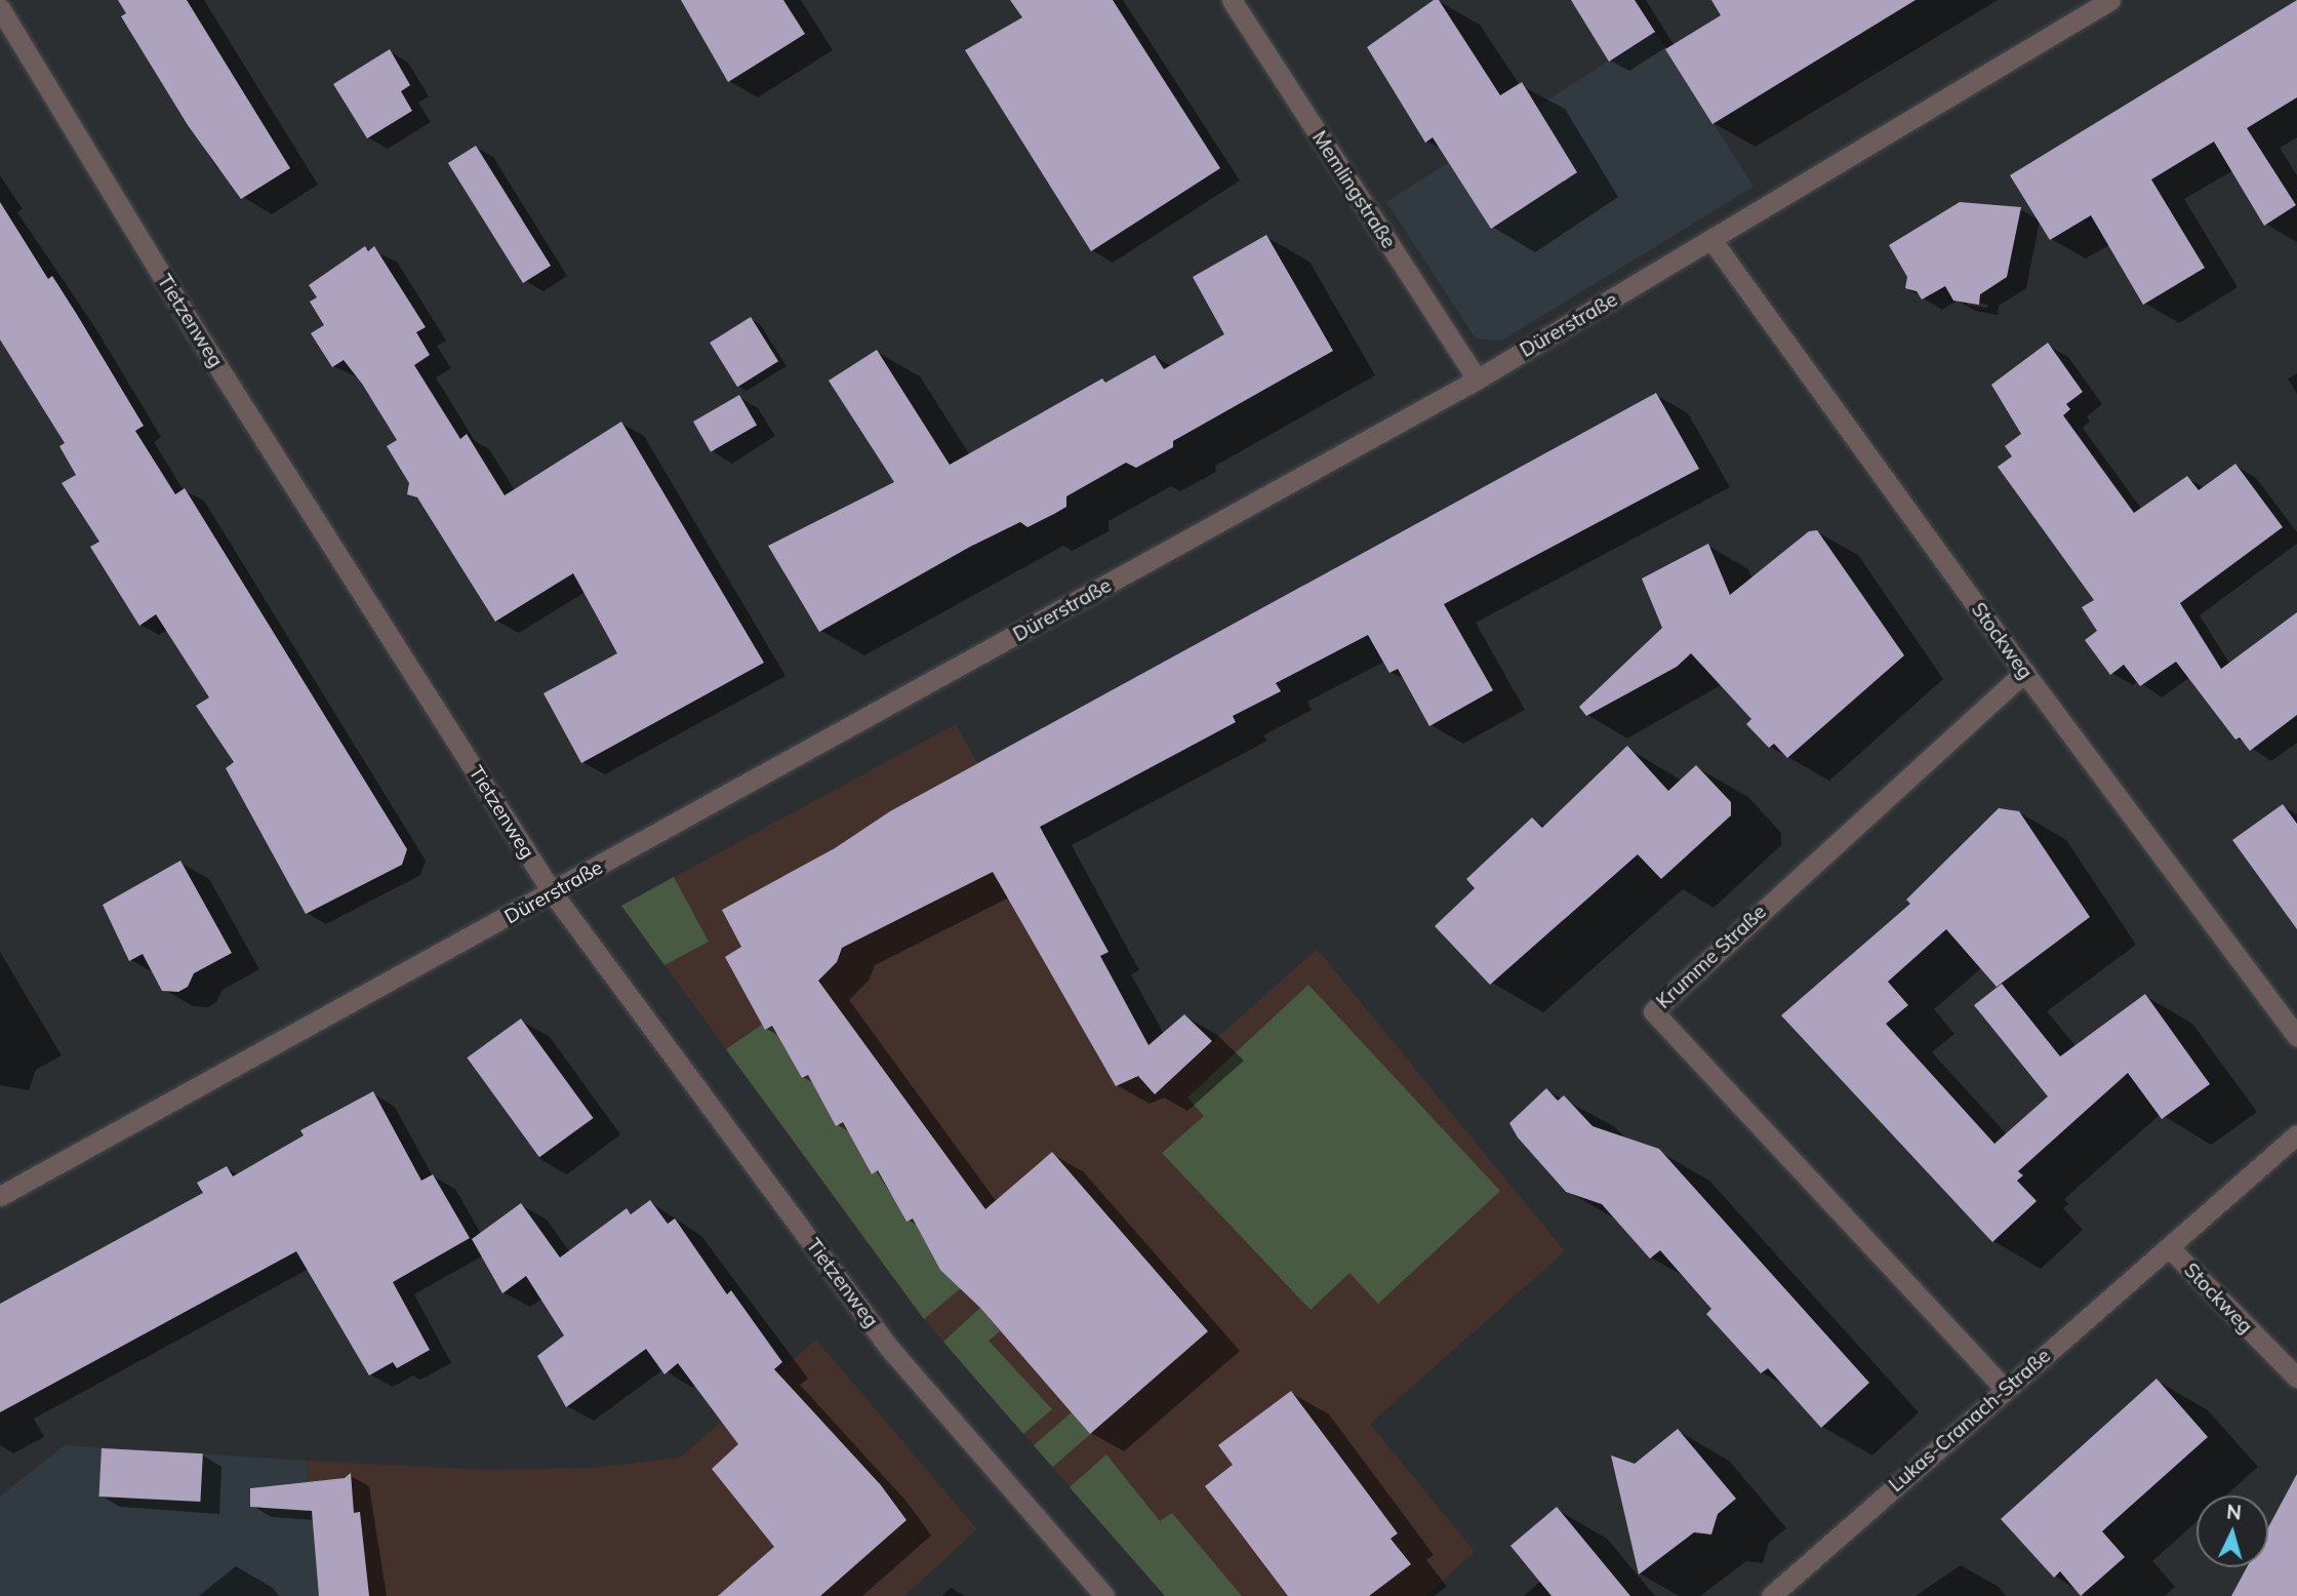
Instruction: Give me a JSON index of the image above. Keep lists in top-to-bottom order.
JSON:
{
  "streets": {
    "street": [
      "Memlingstraße",
      "Tietzenweg",
      "Dürerstraße",
      "Stockweg",
      "Krumme Straße",
      "Lukas-Cranach-Straße"
    ]
  },
  "crossings": [
    ["Memlingstraße", "Dürerstraße"],
    ["Tietzenweg", "Dürerstraße"],
    ["Dürerstraße", "Stockweg"],
    ["Stockweg", "Krumme Straße"],
    ["Stockweg", "Lukas-Cranach-Straße"],
    ["Krumme Straße", "Lukas-Cranach-Straße"]
  ],
  "north": "top"
}
